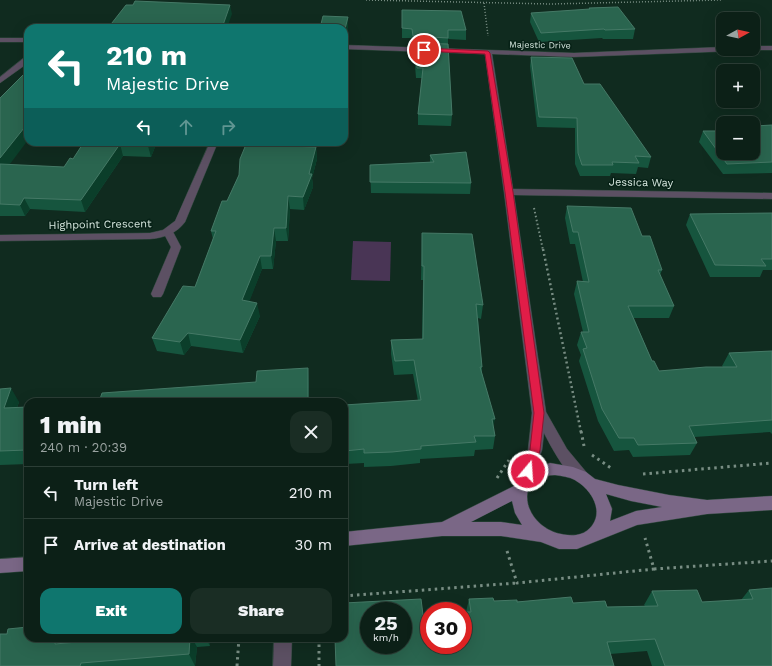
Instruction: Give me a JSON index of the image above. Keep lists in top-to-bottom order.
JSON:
{
  "streets": {
    "street": ["Majestic Drive", "Jessica Way", "Highpoint Crescent"]
  },
  "north": "right",
  "page": {
    "map_buttons": ["+", "−"],
    "turn": ["210 m", "Majestic Drive"],
    "heading": ["1 min", "240 m · 20:39"],
    "list": [
      {
        "name": "Turn left",
        "note": "Majestic Drive",
        "value": "210 m"
      },
      {
        "name": "Arrive at destination",
        "value": "30 m"
      }
    ],
    "buttons": ["Exit", "Share"],
    "speed": "25 km/h",
    "limit": "30"
  }
}
